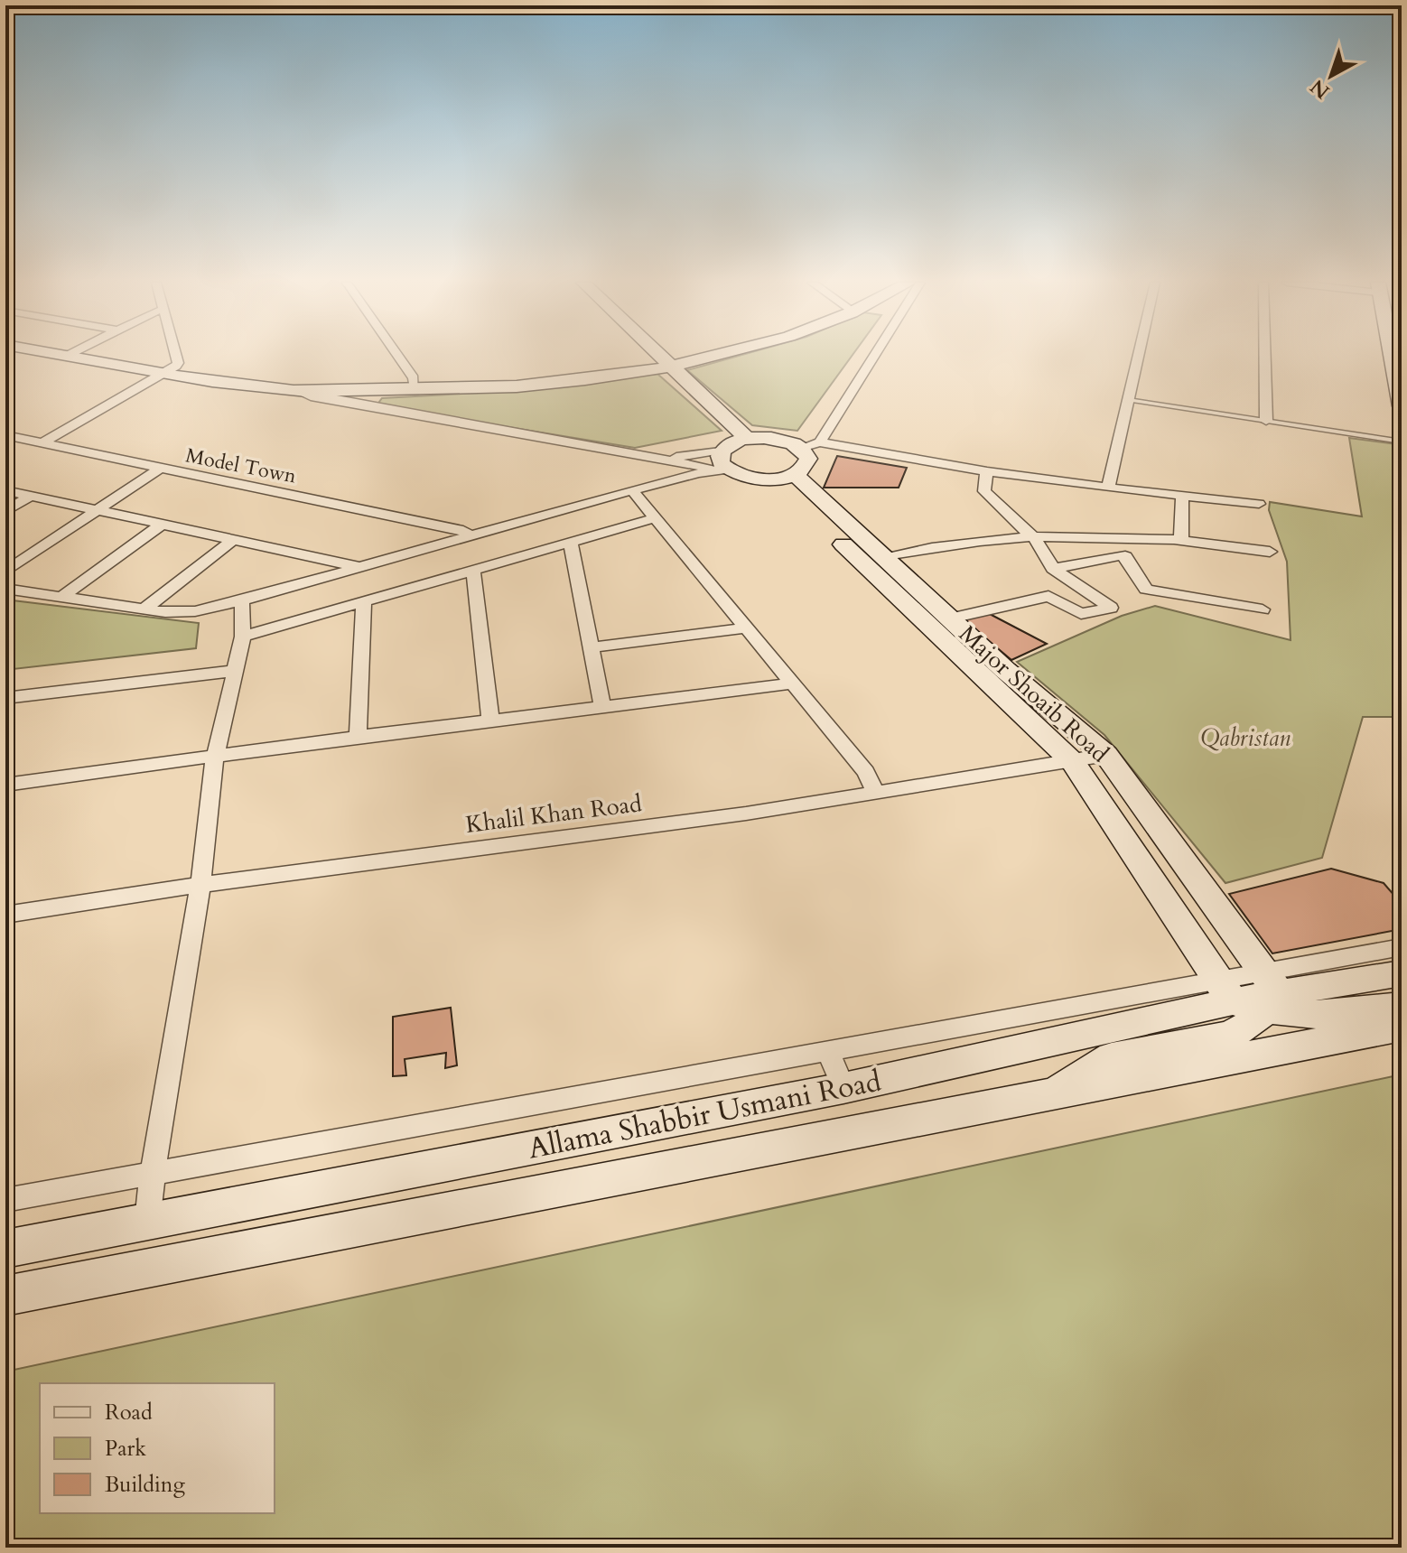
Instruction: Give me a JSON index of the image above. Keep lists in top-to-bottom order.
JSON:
{
  "streets": {
    "street": [
      "Model Town",
      "Major Shoaib Road",
      "Khalil Khan Road",
      "Allama Shabbir Usmani Road"
    ]
  },
  "crossings": [
    ["Major Shoaib Road", "Khalil Khan Road"],
    ["Major Shoaib Road", "Allama Shabbir Usmani Road"]
  ],
  "parks": ["Qabristan"],
  "legend": ["Road", "Park", "Building"],
  "north": "bottom left"
}
